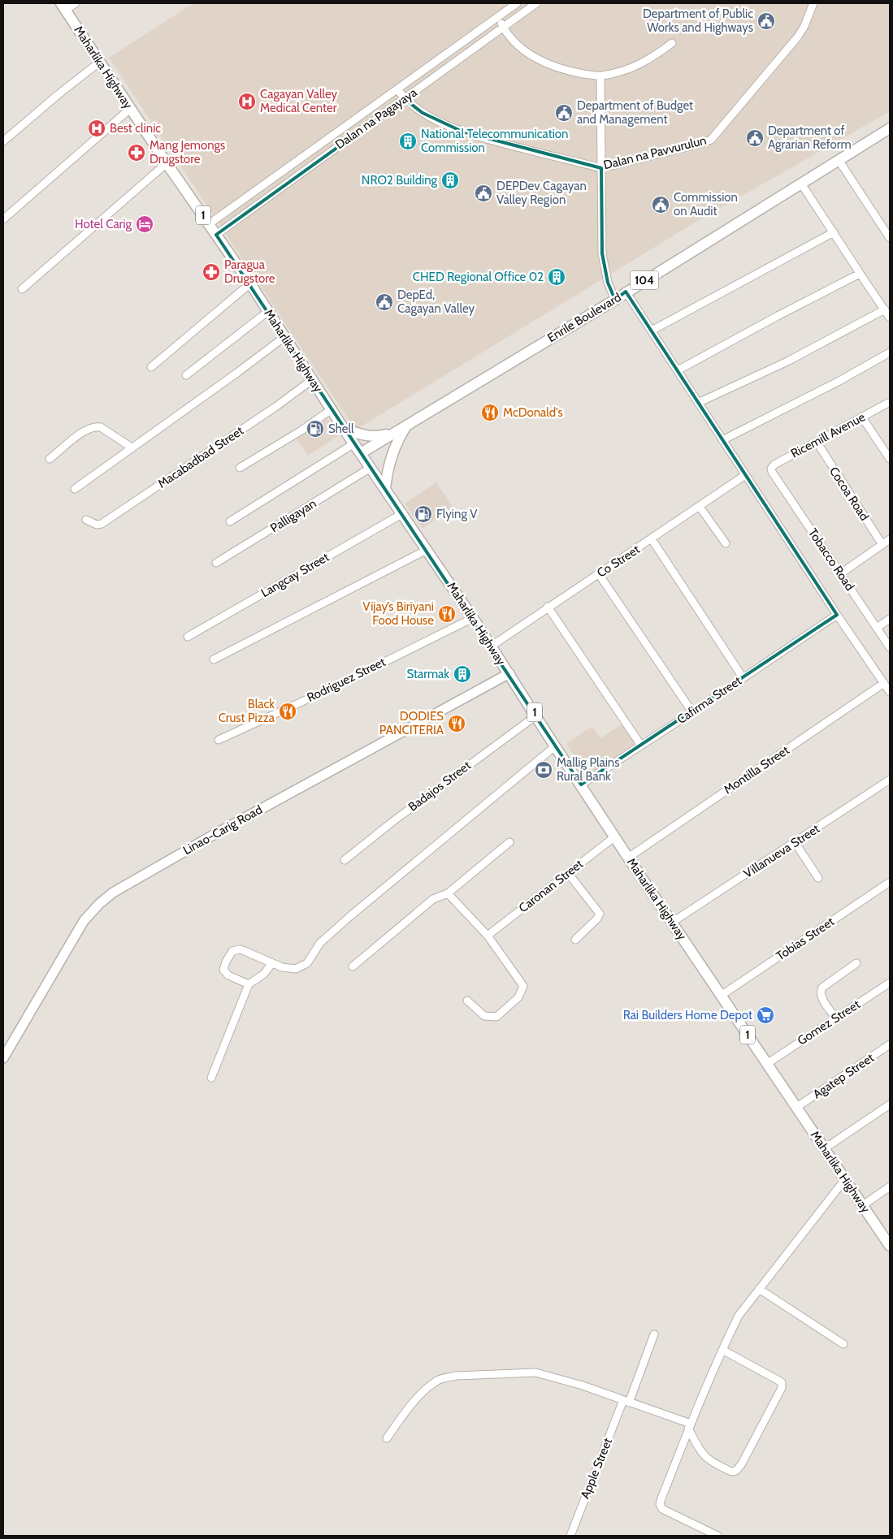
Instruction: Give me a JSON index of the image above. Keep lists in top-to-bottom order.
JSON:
{
  "streets": {
    "highway": [
      "Maharlika Highway",
      "1",
      "104",
      "Enrile Boulevard"
    ],
    "main road": ["Linao-Carig Road"],
    "street": [
      "Dalan na Pagayaya",
      "Dalan na Pavvurulun",
      "Ricemill Avenue",
      "Macabadbad Street",
      "Cocoa Road",
      "Palligayan",
      "Tobacco Road",
      "Co Street",
      "Langcay Street",
      "Rodriguez Street",
      "Cafirma Street",
      "Montilla Street",
      "Badajos Street",
      "Villanueva Street",
      "Caronan Street",
      "Tobias Street",
      "Gomez Street",
      "Agatep Street",
      "Apple Street"
    ]
  },
  "crossings": [
    ["Maharlika Highway", "Dalan na Pagayaya"],
    ["Maharlika Highway", "Enrile Boulevard"],
    ["Maharlika Highway", "Macabadbad Street"],
    ["Maharlika Highway", "Palligayan"],
    ["Maharlika Highway", "Co Street"],
    ["Maharlika Highway", "Langcay Street"],
    ["Maharlika Highway", "Rodriguez Street"],
    ["Maharlika Highway", "Cafirma Street"],
    ["Maharlika Highway", "Montilla Street"],
    ["Maharlika Highway", "Badajos Street"],
    ["Maharlika Highway", "Linao-Carig Road"],
    ["Maharlika Highway", "Villanueva Street"],
    ["Maharlika Highway", "Caronan Street"],
    ["Maharlika Highway", "Tobias Street"],
    ["Maharlika Highway", "Gomez Street"],
    ["Maharlika Highway", "Agatep Street"],
    ["Dalan na Pagayaya", "Dalan na Pavvurulun"],
    ["Ricemill Avenue", "Cocoa Road"],
    ["Ricemill Avenue", "Tobacco Road"]
  ],
  "places": {
    "public building": [
      "Department of Public Works and Highways",
      "Department of Budget and Management",
      "Department of Agrarian Reform",
      "DEPDev Cagayan Valley Region",
      "Commission on Audit",
      "DepEd, Cagayan Valley"
    ],
    "hospital": ["Cagayan Valley Medical Center", "Best clinic"],
    "building": [
      "National Telecommunication Commission",
      "NRO2 Building",
      "CHED Regional Office 02",
      "Starmak"
    ],
    "pharmacy": ["Mang Jemongs Drugstore", "Paragua Drugstore"],
    "hotel": ["Hotel Carig"],
    "restaurant": [
      "McDonald's",
      "Vijay’s Biriyani Food House",
      "Black Crust Pizza",
      "DODIES PANCITERIA"
    ],
    "fuel station": ["Shell", "Flying V"],
    "bank": ["Mallig Plains Rural Bank"],
    "supermarket": ["Rai Builders Home Depot"]
  }
}
